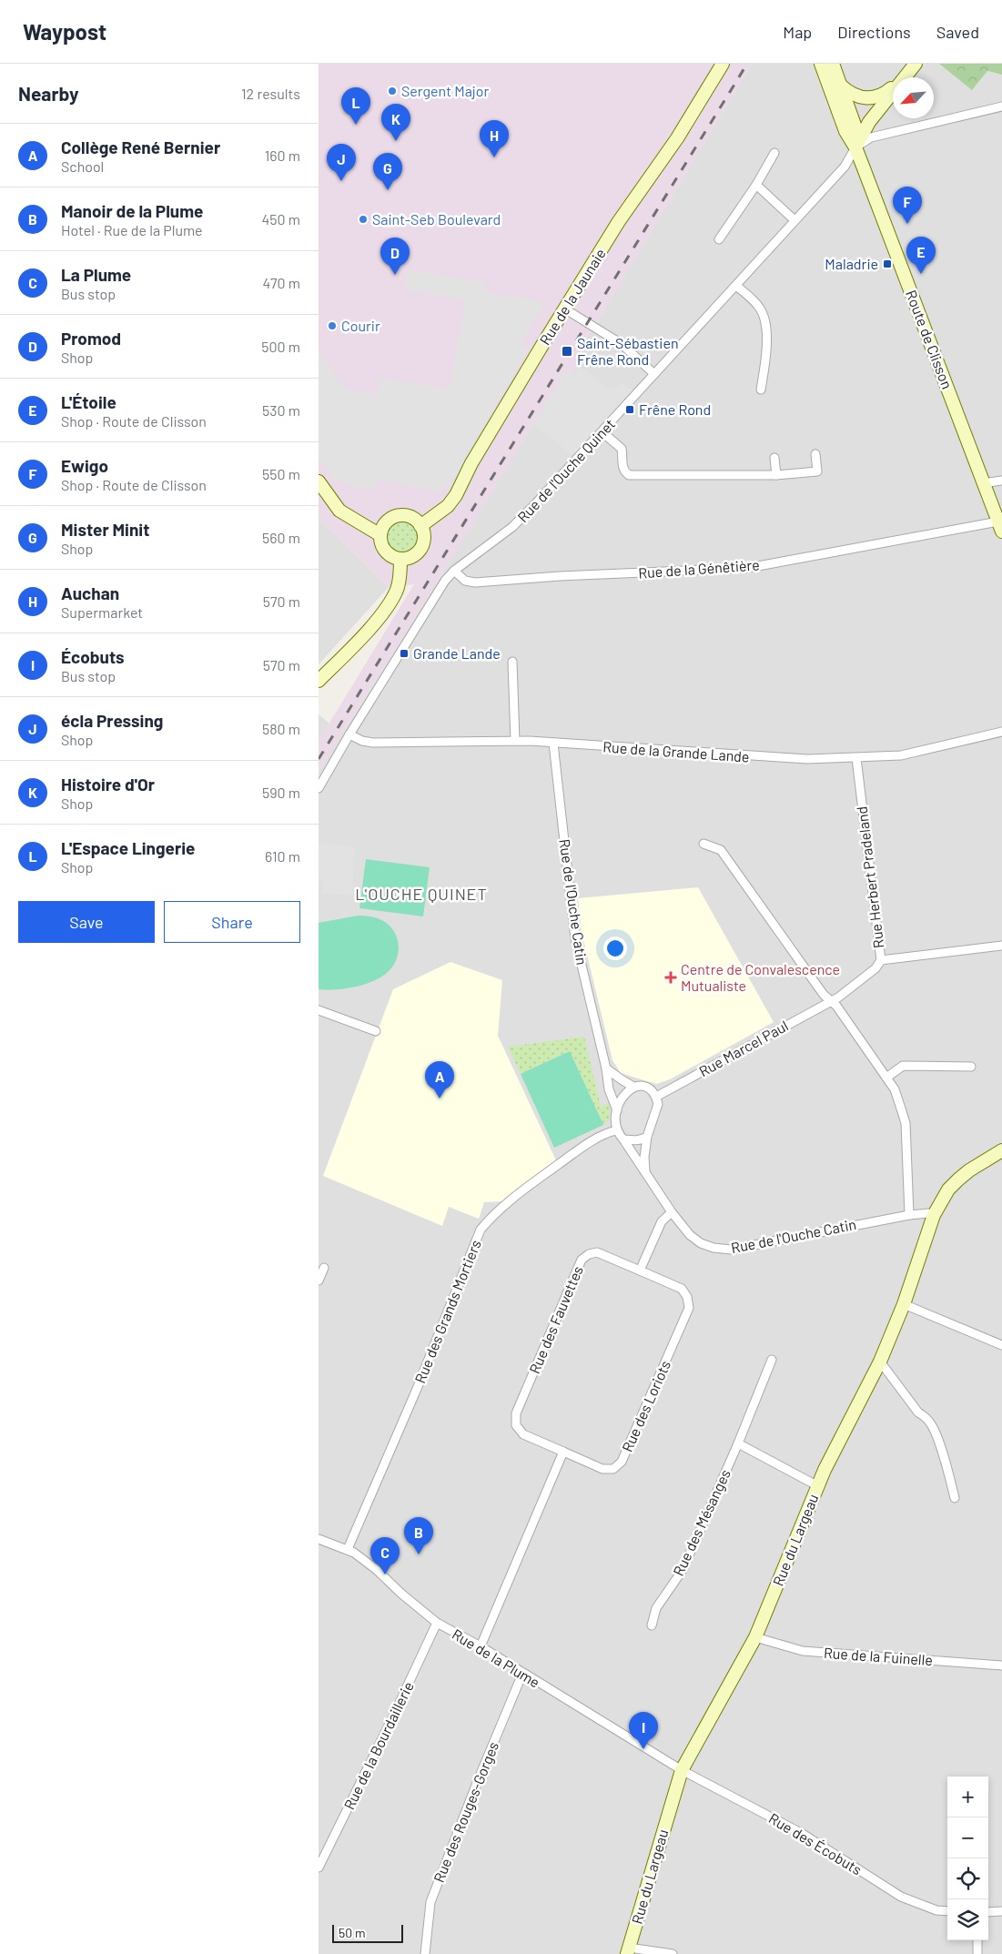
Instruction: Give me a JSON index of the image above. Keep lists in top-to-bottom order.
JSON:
{
  "streets": {
    "main road": ["Rue de la Jaunaie", "Route de Clisson", "Rue du Largeau"],
    "street": [
      "Rue de l'Ouche Quinet",
      "Rue de la Génêtière",
      "Rue de la Grande Lande",
      "Rue Herbert Pradeland",
      "Rue de l'Ouche Catin",
      "Rue Marcel Paul",
      "Rue des Grands Mortiers",
      "Rue des Fauvettes",
      "Rue des Loriots",
      "Rue des Mésanges",
      "Rue de la Fuinelle",
      "Rue de la Plume",
      "Rue de la Bourdaillerie",
      "Rue des Rouges-Gorges",
      "Rue des Écobuts"
    ]
  },
  "crossings": [
    ["Route de Clisson", "Rue de l'Ouche Quinet"],
    ["Route de Clisson", "Rue de la Génêtière"],
    ["Rue de l'Ouche Quinet", "Rue de la Génêtière"],
    ["Rue de l'Ouche Quinet", "Rue de la Grande Lande"],
    ["Rue de la Grande Lande", "Rue Herbert Pradeland"],
    ["Rue de la Grande Lande", "Rue de l'Ouche Catin"],
    ["Rue Herbert Pradeland", "Rue Marcel Paul"],
    ["Rue de l'Ouche Catin", "Rue Marcel Paul"],
    ["Rue de l'Ouche Catin", "Rue des Grands Mortiers"],
    ["Rue de l'Ouche Catin", "Rue du Largeau"],
    ["Rue Marcel Paul", "Rue des Grands Mortiers"],
    ["Rue des Grands Mortiers", "Rue de la Plume"],
    ["Rue des Fauvettes", "Rue des Loriots"],
    ["Rue du Largeau", "Rue de la Fuinelle"],
    ["Rue du Largeau", "Rue de la Plume"],
    ["Rue du Largeau", "Rue des Écobuts"],
    ["Rue de la Plume", "Rue de la Bourdaillerie"],
    ["Rue de la Plume", "Rue des Rouges-Gorges"],
    ["Rue de la Plume", "Rue des Écobuts"]
  ],
  "districts": ["L'OUCHE QUINET"],
  "places": {
    "other": ["Sergent Major", "Saint-Seb Boulevard", "Courir"],
    "transit": [
      "Maladrie",
      "Saint-Sébastien Frêne Rond",
      "Frêne Rond",
      "Grande Lande"
    ],
    "health": ["Centre de Convalescence Mutualiste"]
  },
  "scale_bar": "50 m",
  "north": "bottom left",
  "page": {
    "header": "Waypost",
    "nav": ["Map", "Directions", "Saved"],
    "heading": ["Nearby", "12 results"],
    "pins": [
      "L",
      "K",
      "H",
      "J",
      "G",
      "F",
      "E",
      "D",
      "A",
      "B",
      "C",
      "I"
    ],
    "list": [
      {
        "mark": "A",
        "name": "Collège René Bernier",
        "note": "School",
        "value": "160 m"
      },
      {
        "mark": "B",
        "name": "Manoir de la Plume",
        "note": "Hotel · Rue de la Plume",
        "value": "450 m"
      },
      {
        "mark": "C",
        "name": "La Plume",
        "note": "Bus stop",
        "value": "470 m"
      },
      {
        "mark": "D",
        "name": "Promod",
        "note": "Shop",
        "value": "500 m"
      },
      {
        "mark": "E",
        "name": "L'Étoile",
        "note": "Shop · Route de Clisson",
        "value": "530 m"
      },
      {
        "mark": "F",
        "name": "Ewigo",
        "note": "Shop · Route de Clisson",
        "value": "550 m"
      },
      {
        "mark": "G",
        "name": "Mister Minit",
        "note": "Shop",
        "value": "560 m"
      },
      {
        "mark": "H",
        "name": "Auchan",
        "note": "Supermarket",
        "value": "570 m"
      },
      {
        "mark": "I",
        "name": "Écobuts",
        "note": "Bus stop",
        "value": "570 m"
      },
      {
        "mark": "J",
        "name": "écla Pressing",
        "note": "Shop",
        "value": "580 m"
      },
      {
        "mark": "K",
        "name": "Histoire d'Or",
        "note": "Shop",
        "value": "590 m"
      },
      {
        "mark": "L",
        "name": "L'Espace Lingerie",
        "note": "Shop",
        "value": "610 m"
      }
    ],
    "buttons": ["Save", "Share"],
    "map_buttons": ["+", "−"],
    "scale": "50 m"
  }
}
